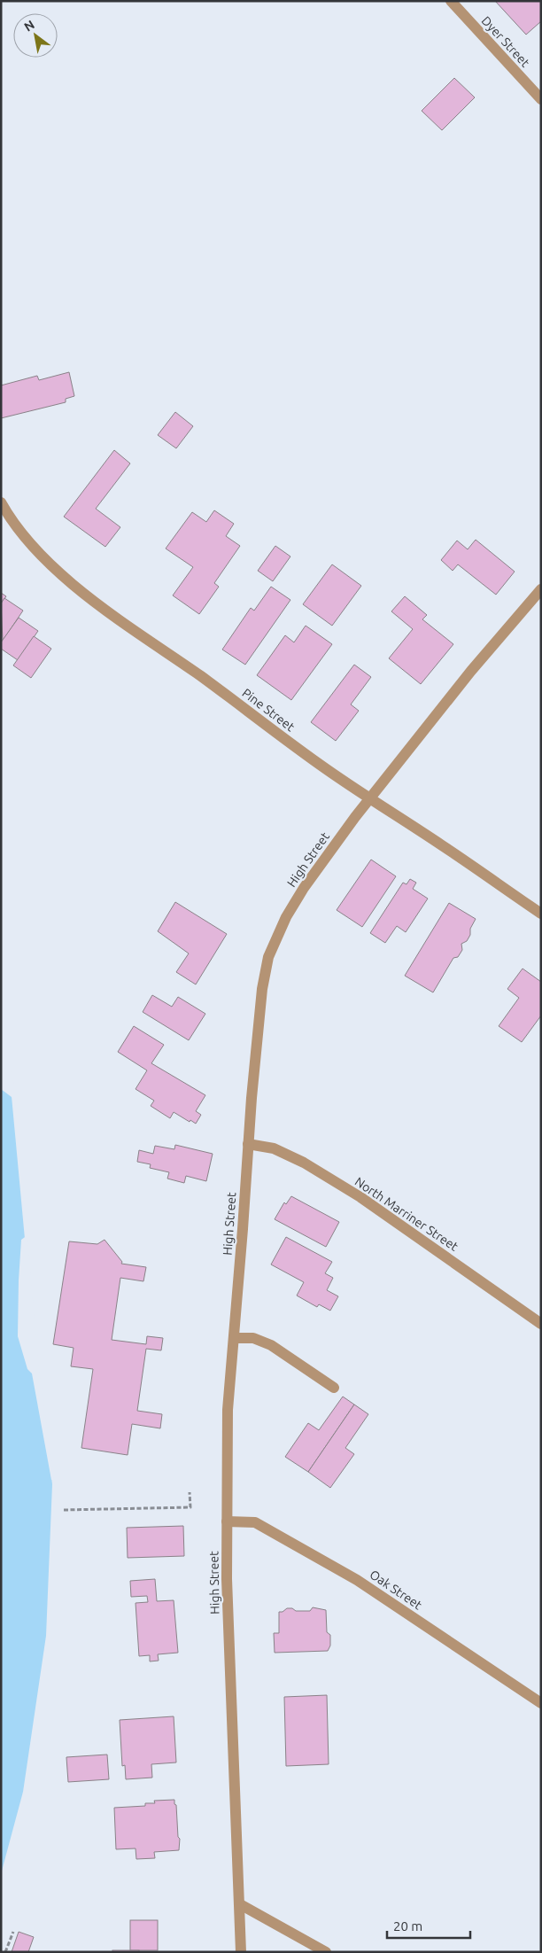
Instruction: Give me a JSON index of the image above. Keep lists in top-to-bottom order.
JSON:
{
  "streets": {
    "street": [
      "Dyer Street",
      "Pine Street",
      "High Street",
      "North Marriner Street",
      "Oak Street"
    ]
  },
  "crossings": [
    ["Pine Street", "High Street"],
    ["High Street", "North Marriner Street"],
    ["High Street", "Oak Street"]
  ],
  "scale_bar": "20 m",
  "north": "top left"
}
